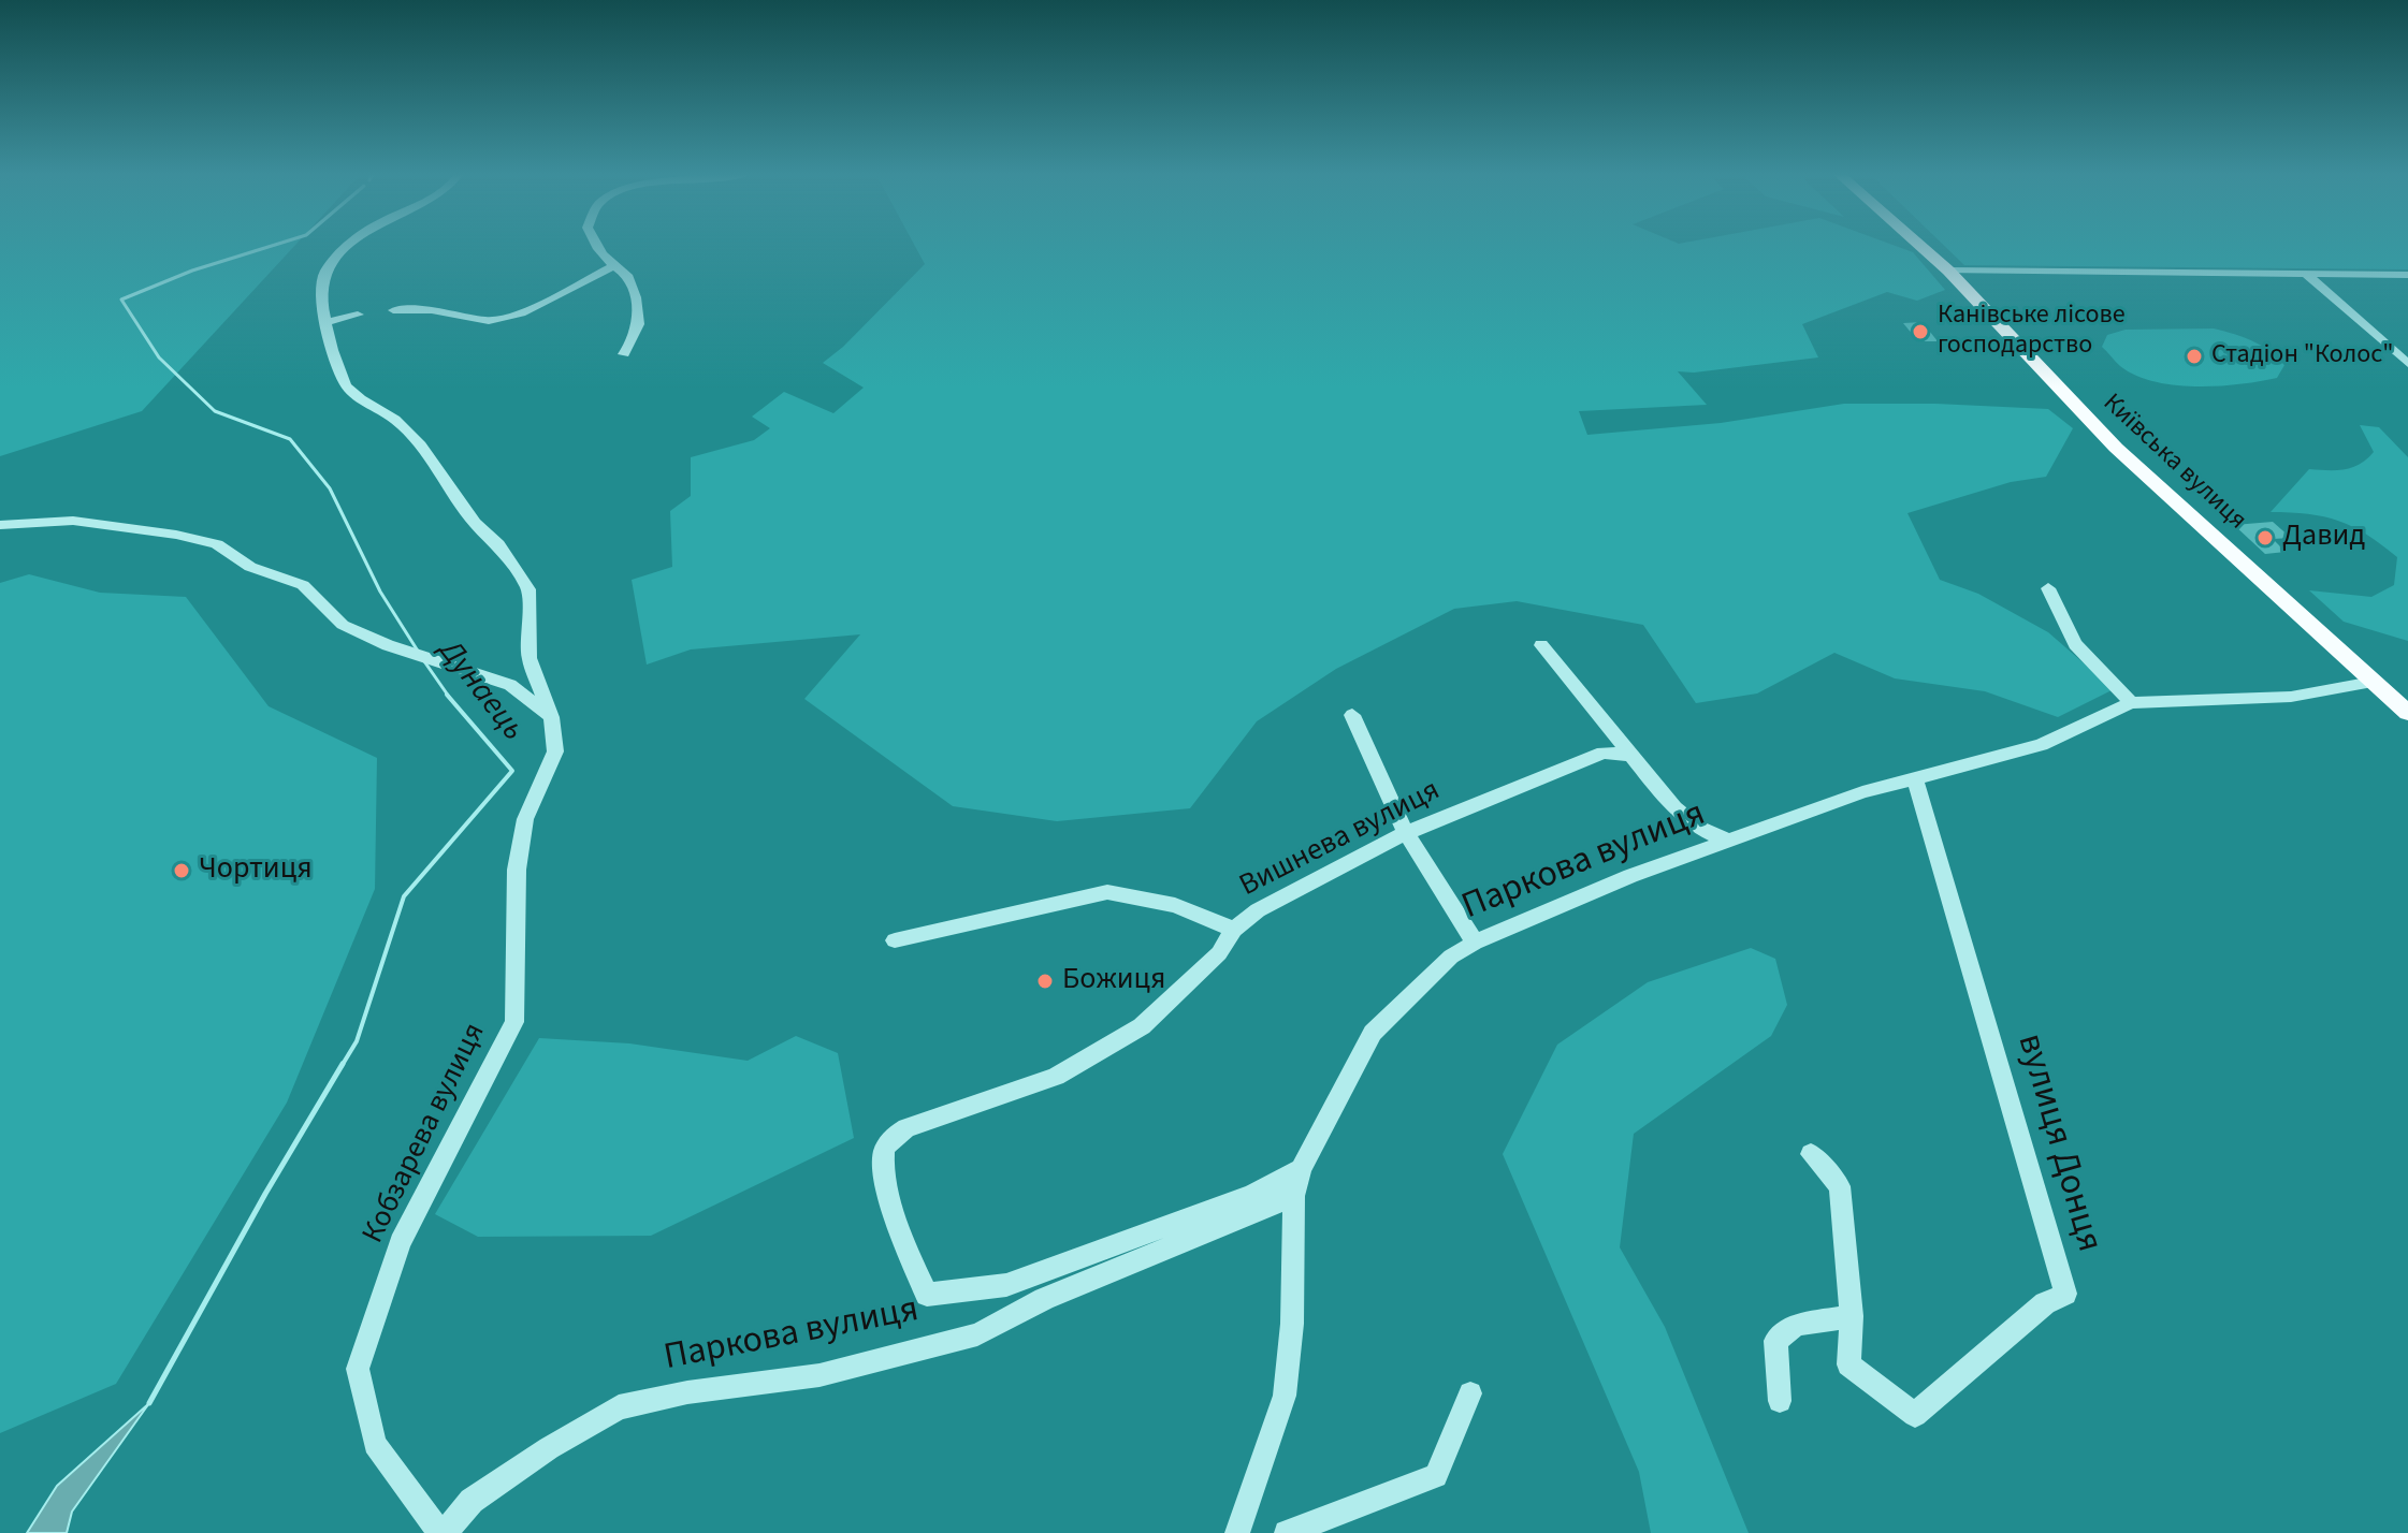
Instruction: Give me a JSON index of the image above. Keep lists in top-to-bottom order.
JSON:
{
  "streets": {
    "main road": ["Київська вулиця"],
    "street": [
      "Вишнева вулиця",
      "Паркова вулиця",
      "Кобзарева вулиця",
      "вулиця Донця"
    ]
  },
  "crossings": [
    ["Київська вулиця", "Паркова вулиця"],
    ["Вишнева вулиця", "Паркова вулиця"],
    ["Паркова вулиця", "Кобзарева вулиця"],
    ["Паркова вулиця", "вулиця Донця"]
  ],
  "water": ["Дунаець"],
  "places": [
    "Канівське лісове господарство",
    "Стадіон \"Колос\"",
    "Давид",
    "Чортиця",
    "Божиця"
  ]
}
